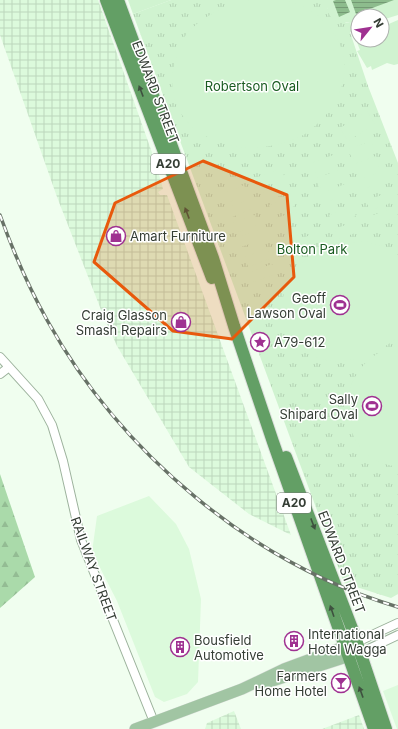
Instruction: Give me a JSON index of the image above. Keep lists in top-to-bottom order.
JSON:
{
  "streets": {
    "highway": ["EDWARD STREET", "A20"],
    "street": ["RAILWAY STREET"]
  },
  "crossings": [
    ["EDWARD STREET", "A20"]
  ],
  "parks": ["Robertson Oval", "Bolton Park"],
  "places": {
    "shop": ["Amart Furniture", "Craig Glasson Smash Repairs"],
    "sports": ["Geoff Lawson Oval", "Sally Shipard Oval"],
    "place": ["A79-612"],
    "building": ["International Hotel Wagga", "Bousfield Automotive"],
    "bar": ["Farmers Home Hotel"]
  },
  "north": "top right"
}
